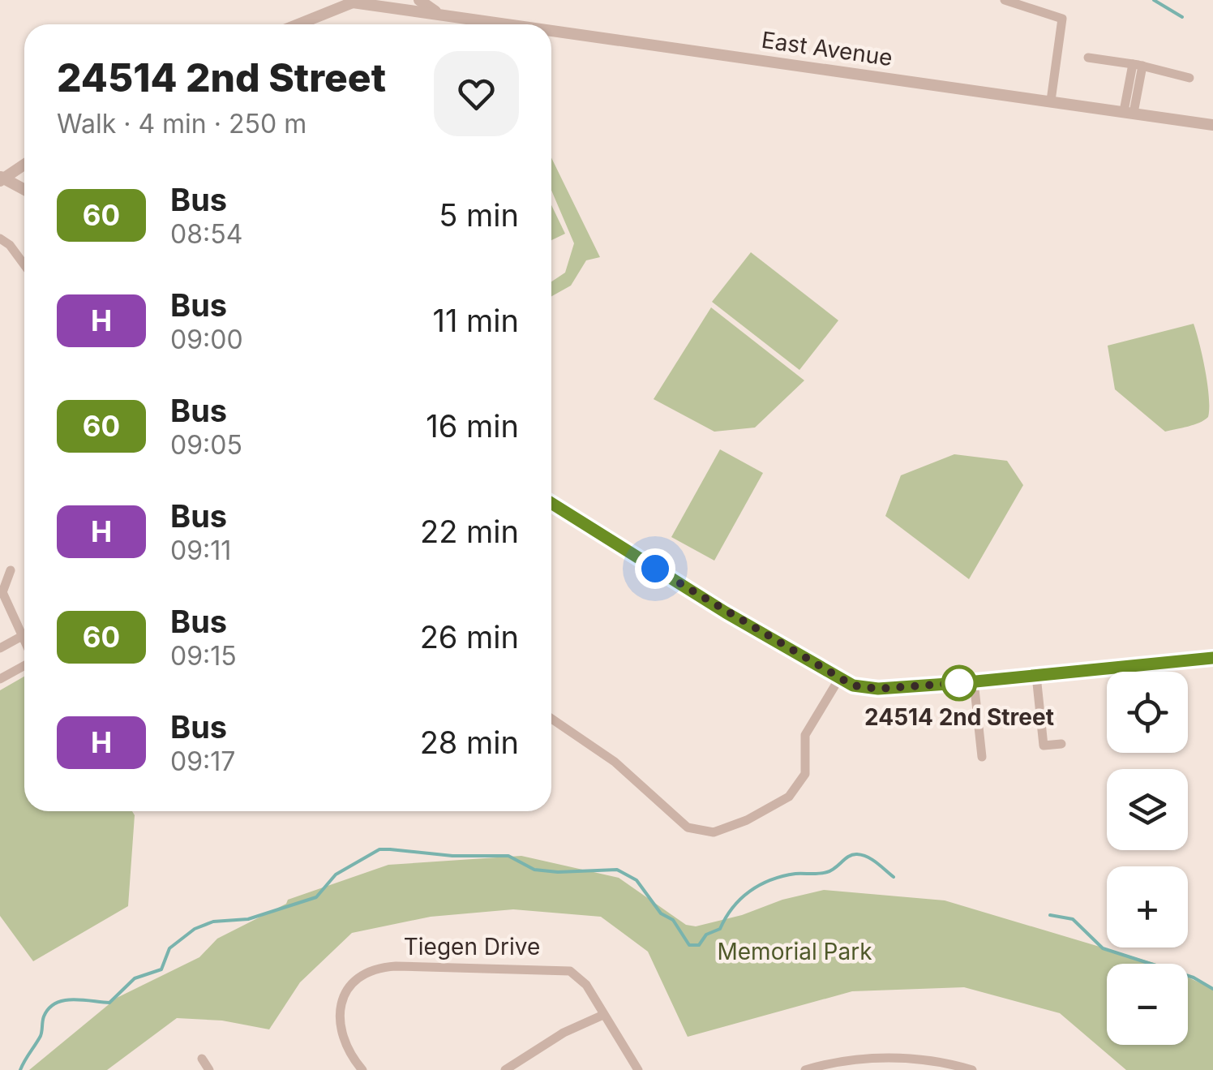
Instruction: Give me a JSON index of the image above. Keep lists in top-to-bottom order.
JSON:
{
  "streets": {
    "street": ["East Avenue", "Tiegen Drive"]
  },
  "parks": ["Memorial Park"],
  "places": ["24514 2nd Street"],
  "lines": ["bus line 60"],
  "page": {
    "heading": ["24514 2nd Street", "Walk · 4 min · 250 m"],
    "list": [
      {
        "mark": "60",
        "name": "Bus",
        "note": "08:54",
        "value": "5 min"
      },
      {
        "mark": "H",
        "name": "Bus",
        "note": "09:00",
        "value": "11 min"
      },
      {
        "mark": "60",
        "name": "Bus",
        "note": "09:05",
        "value": "16 min"
      },
      {
        "mark": "H",
        "name": "Bus",
        "note": "09:11",
        "value": "22 min"
      },
      {
        "mark": "60",
        "name": "Bus",
        "note": "09:15",
        "value": "26 min"
      },
      {
        "mark": "H",
        "name": "Bus",
        "note": "09:17",
        "value": "28 min"
      }
    ],
    "map_buttons": ["+", "−"]
  }
}
